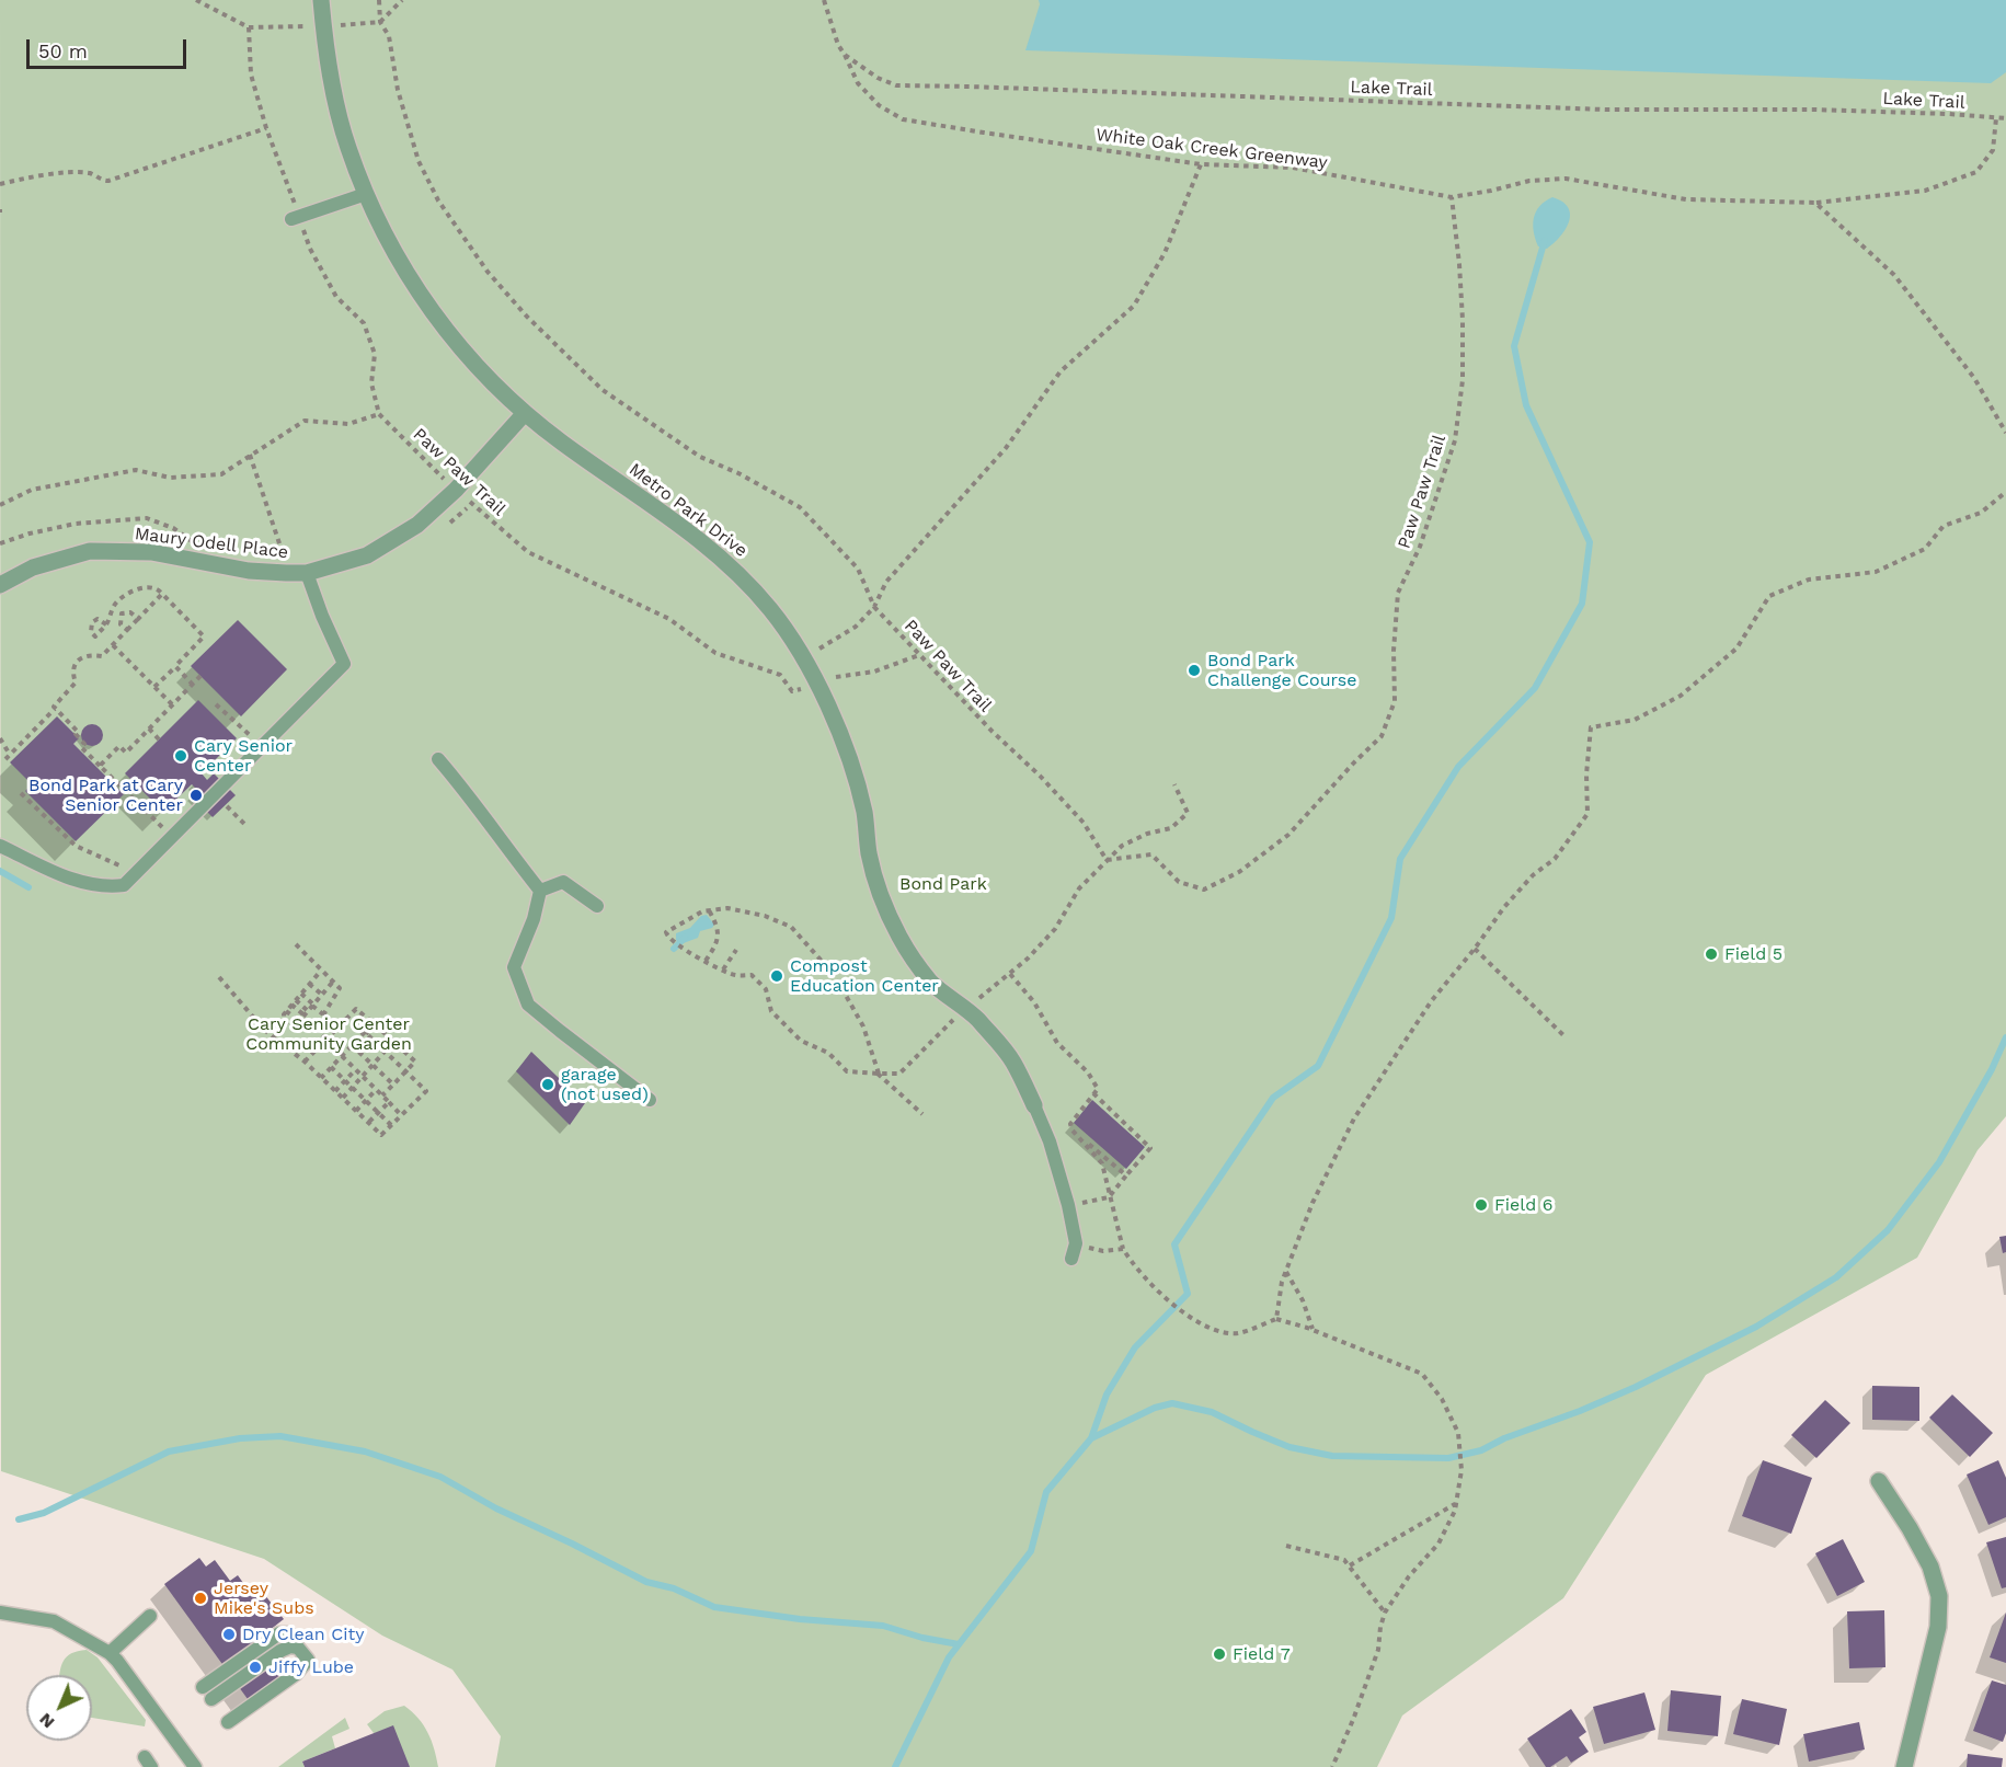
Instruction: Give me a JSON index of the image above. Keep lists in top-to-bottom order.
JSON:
{
  "streets": {
    "street": ["Metro Park Drive", "Maury Odell Place"],
    "path": ["Lake Trail", "White Oak Creek Greenway", "Paw Paw Trail"]
  },
  "crossings": [
    ["Lake Trail", "White Oak Creek Greenway"],
    ["White Oak Creek Greenway", "Paw Paw Trail"],
    ["Paw Paw Trail", "Metro Park Drive"],
    ["Paw Paw Trail", "Maury Odell Place"],
    ["Metro Park Drive", "Maury Odell Place"]
  ],
  "parks": ["Bond Park", "Cary Senior Center Community Garden"],
  "places": [
    "Bond Park Challenge Course",
    "Cary Senior Center",
    "Bond Park at Cary Senior Center",
    "Field 5",
    "Compost Education Center",
    "garage (not used)",
    "Field 6",
    "Jersey Mike's Subs",
    "Dry Clean City",
    "Field 7",
    "Jiffy Lube"
  ],
  "scale_bar": "50 m",
  "north": "bottom left"
}
